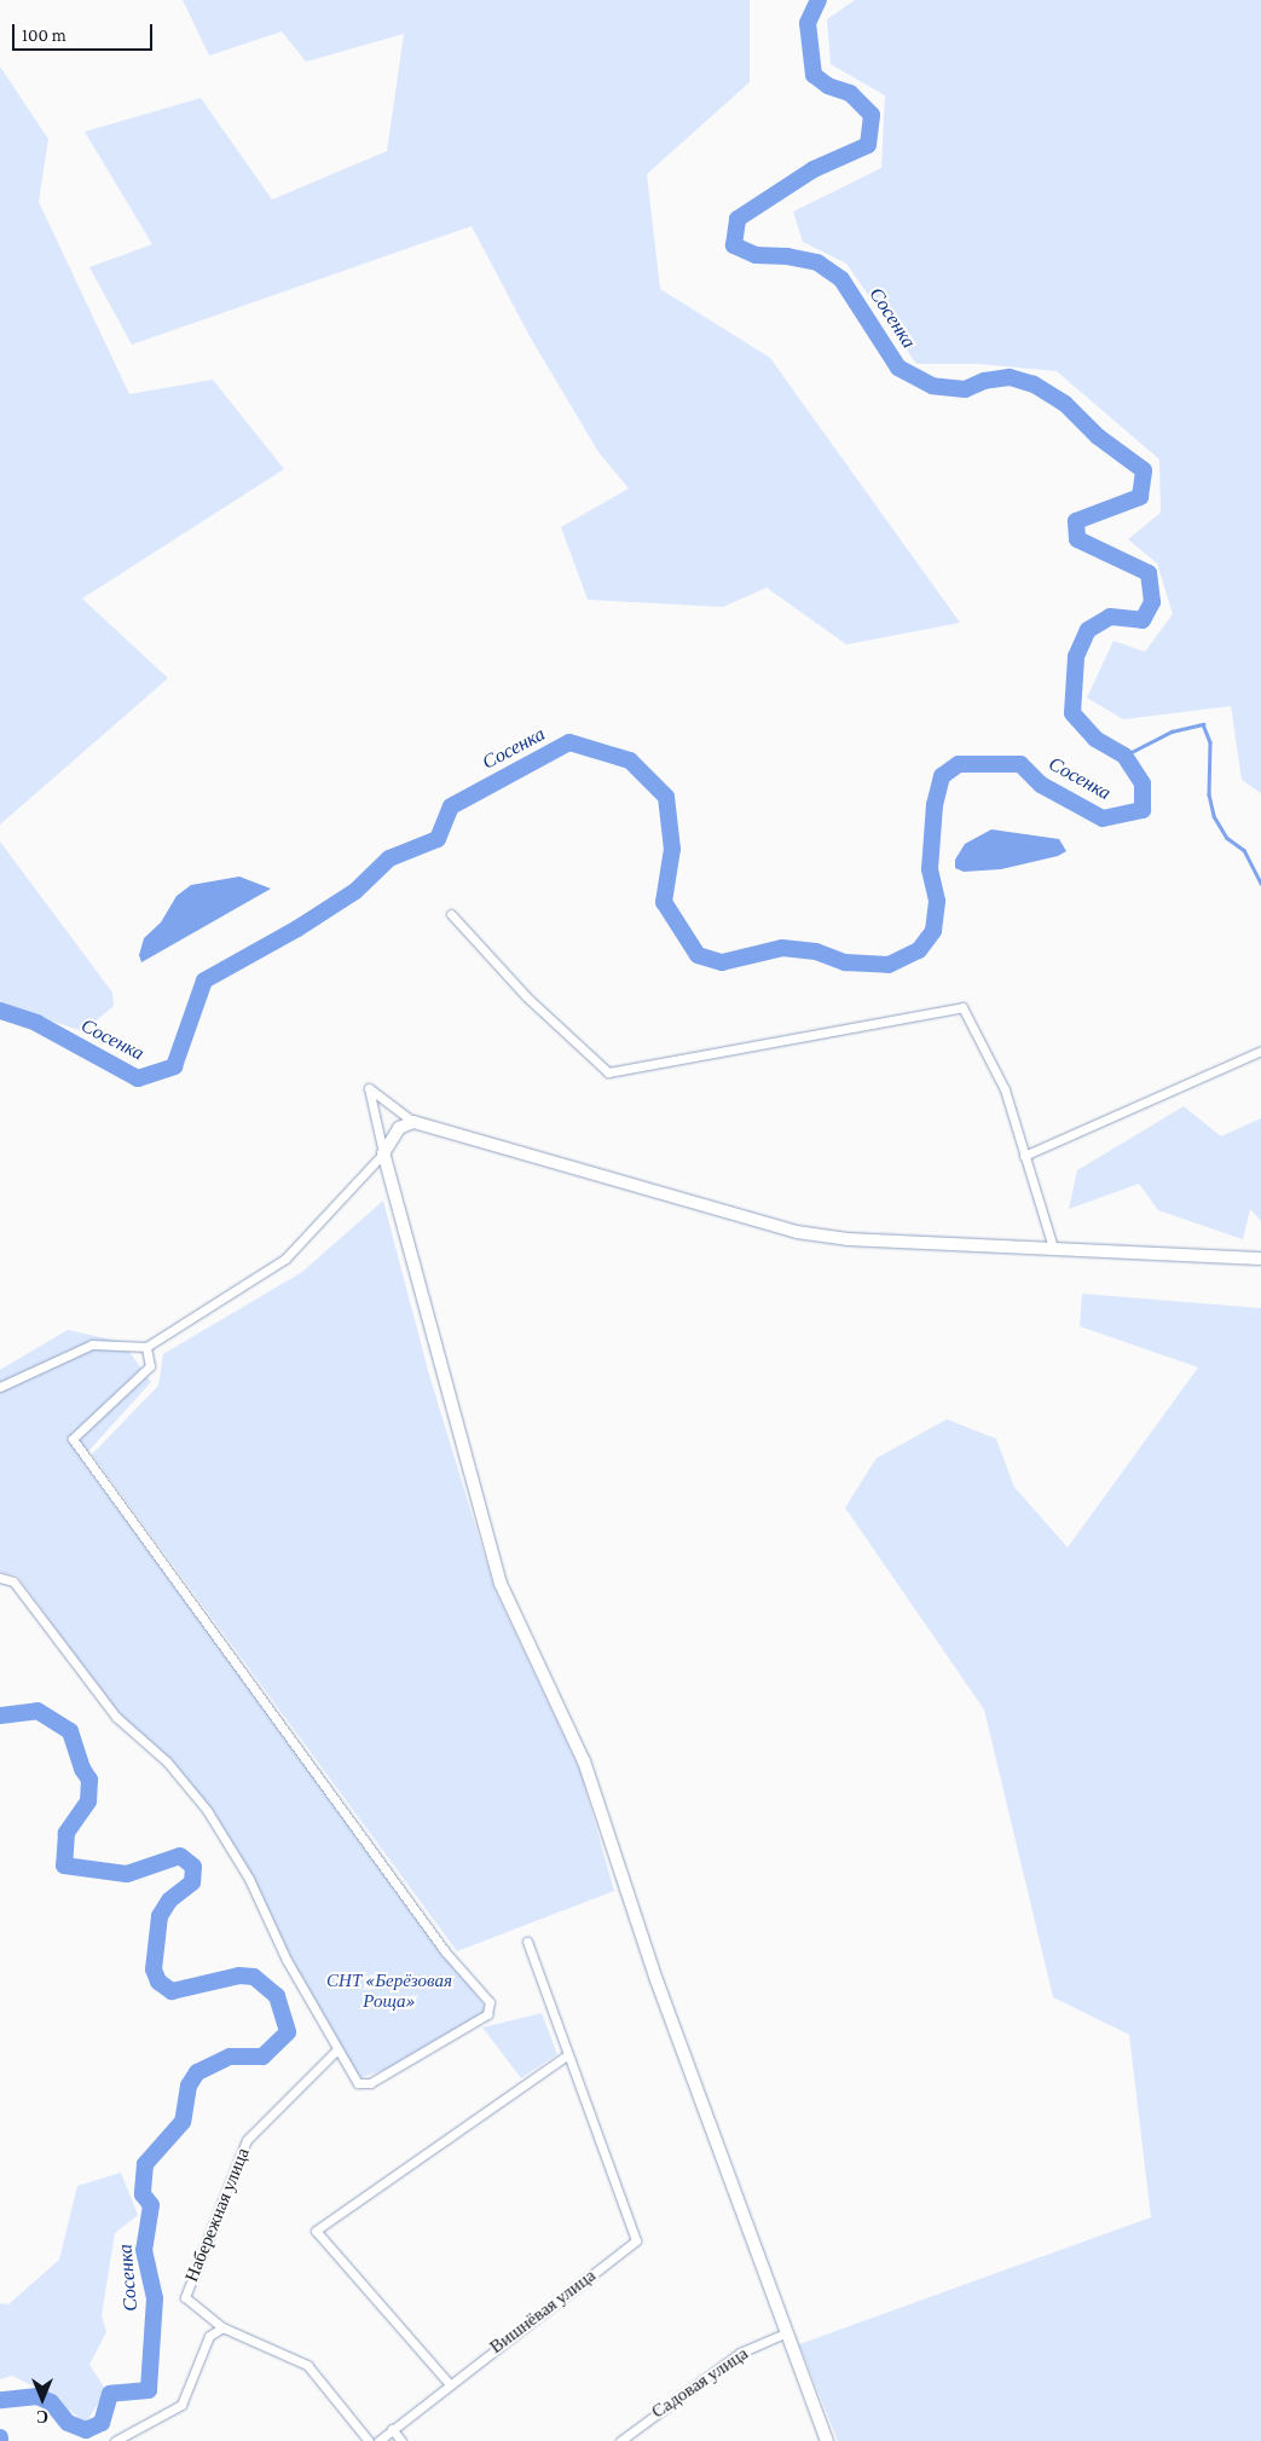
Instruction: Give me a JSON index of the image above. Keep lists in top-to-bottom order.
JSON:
{
  "streets": {
    "street": ["Набережная улица", "Вишнёвая улица", "Садовая улица"]
  },
  "water": ["Сосенка"],
  "parks": ["СНТ «Берёзовая Роща»"],
  "scale_bar": "100 m",
  "north": "bottom"
}
